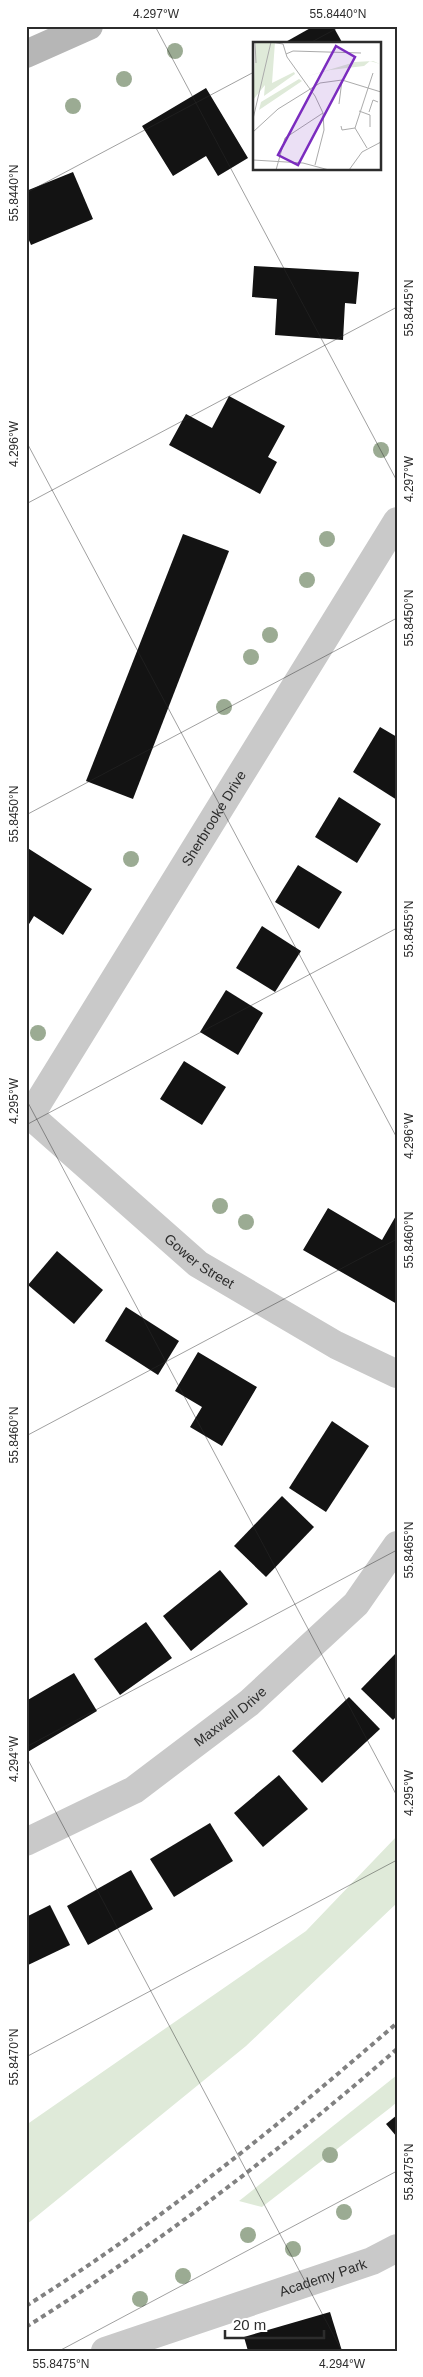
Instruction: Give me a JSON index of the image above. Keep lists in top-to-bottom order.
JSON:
{
  "streets": {
    "street": [
      "Sherbrooke Drive",
      "Gower Street",
      "Maxwell Drive",
      "Academy Park"
    ]
  },
  "crossings": [
    ["Sherbrooke Drive", "Gower Street"]
  ],
  "scale_bar": "20 m",
  "coordinates": [
    "4.297°W",
    "55.8440°N",
    "55.8445°N",
    "4.296°W",
    "55.8450°N",
    "55.8455°N",
    "4.295°W",
    "55.8460°N",
    "55.8465°N",
    "4.294°W",
    "55.8470°N",
    "55.8475°N"
  ]
}
